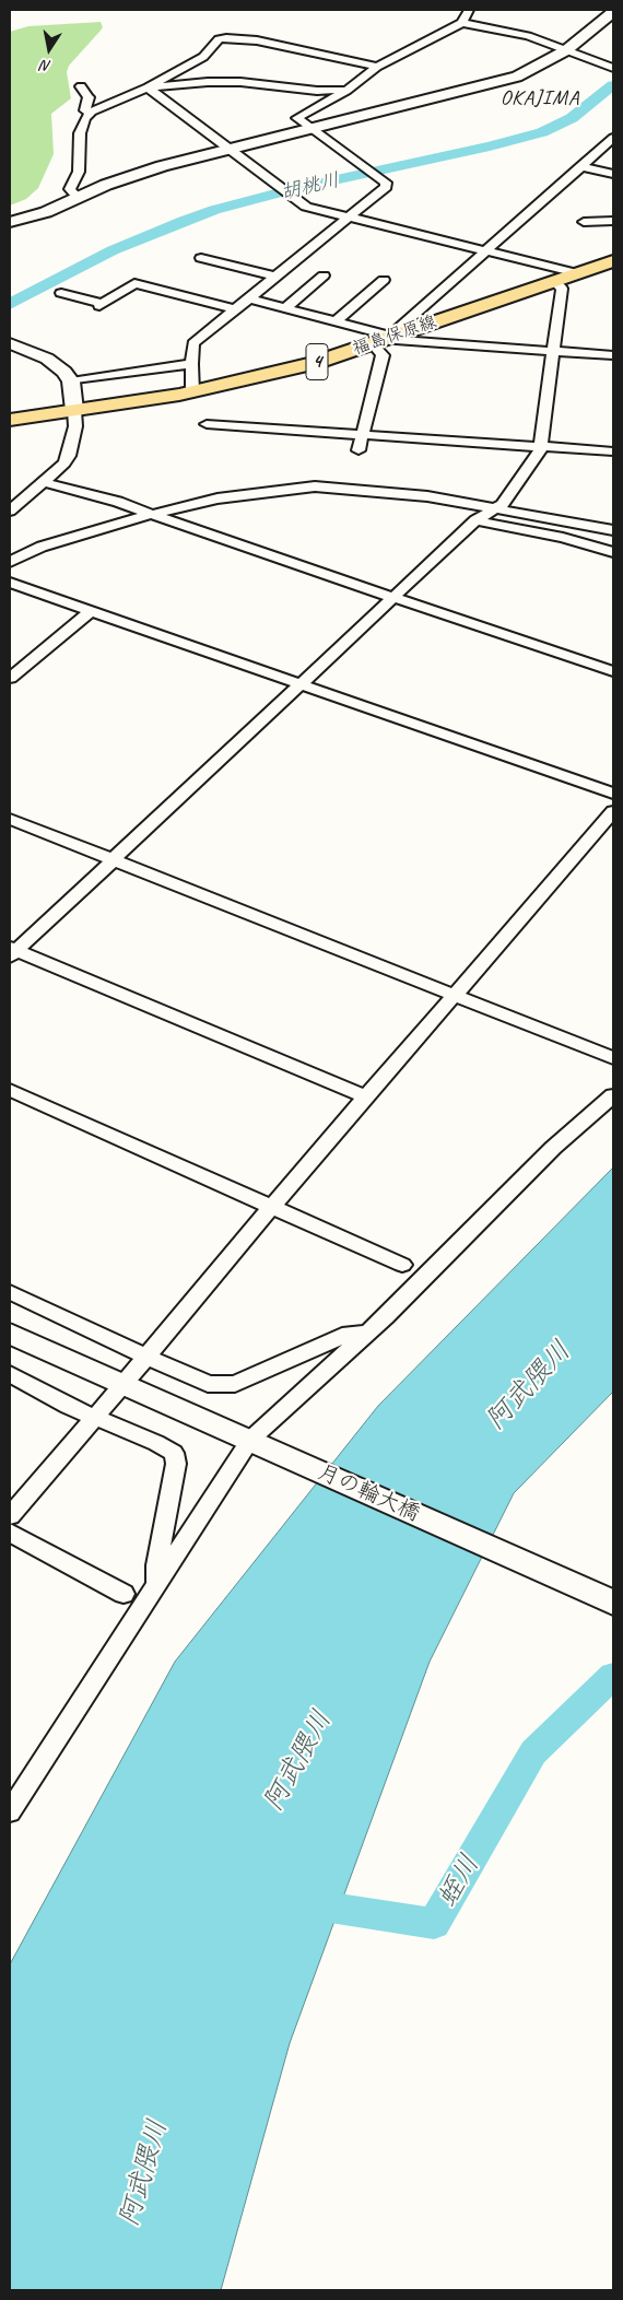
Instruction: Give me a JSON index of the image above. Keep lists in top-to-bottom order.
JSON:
{
  "streets": {
    "main road": ["福島保原線", "4"],
    "street": ["月の輪大橋"]
  },
  "districts": ["OKAJIMA"],
  "water": ["胡桃川", "阿武隈川", "蛭川"],
  "north": "bottom"
}
